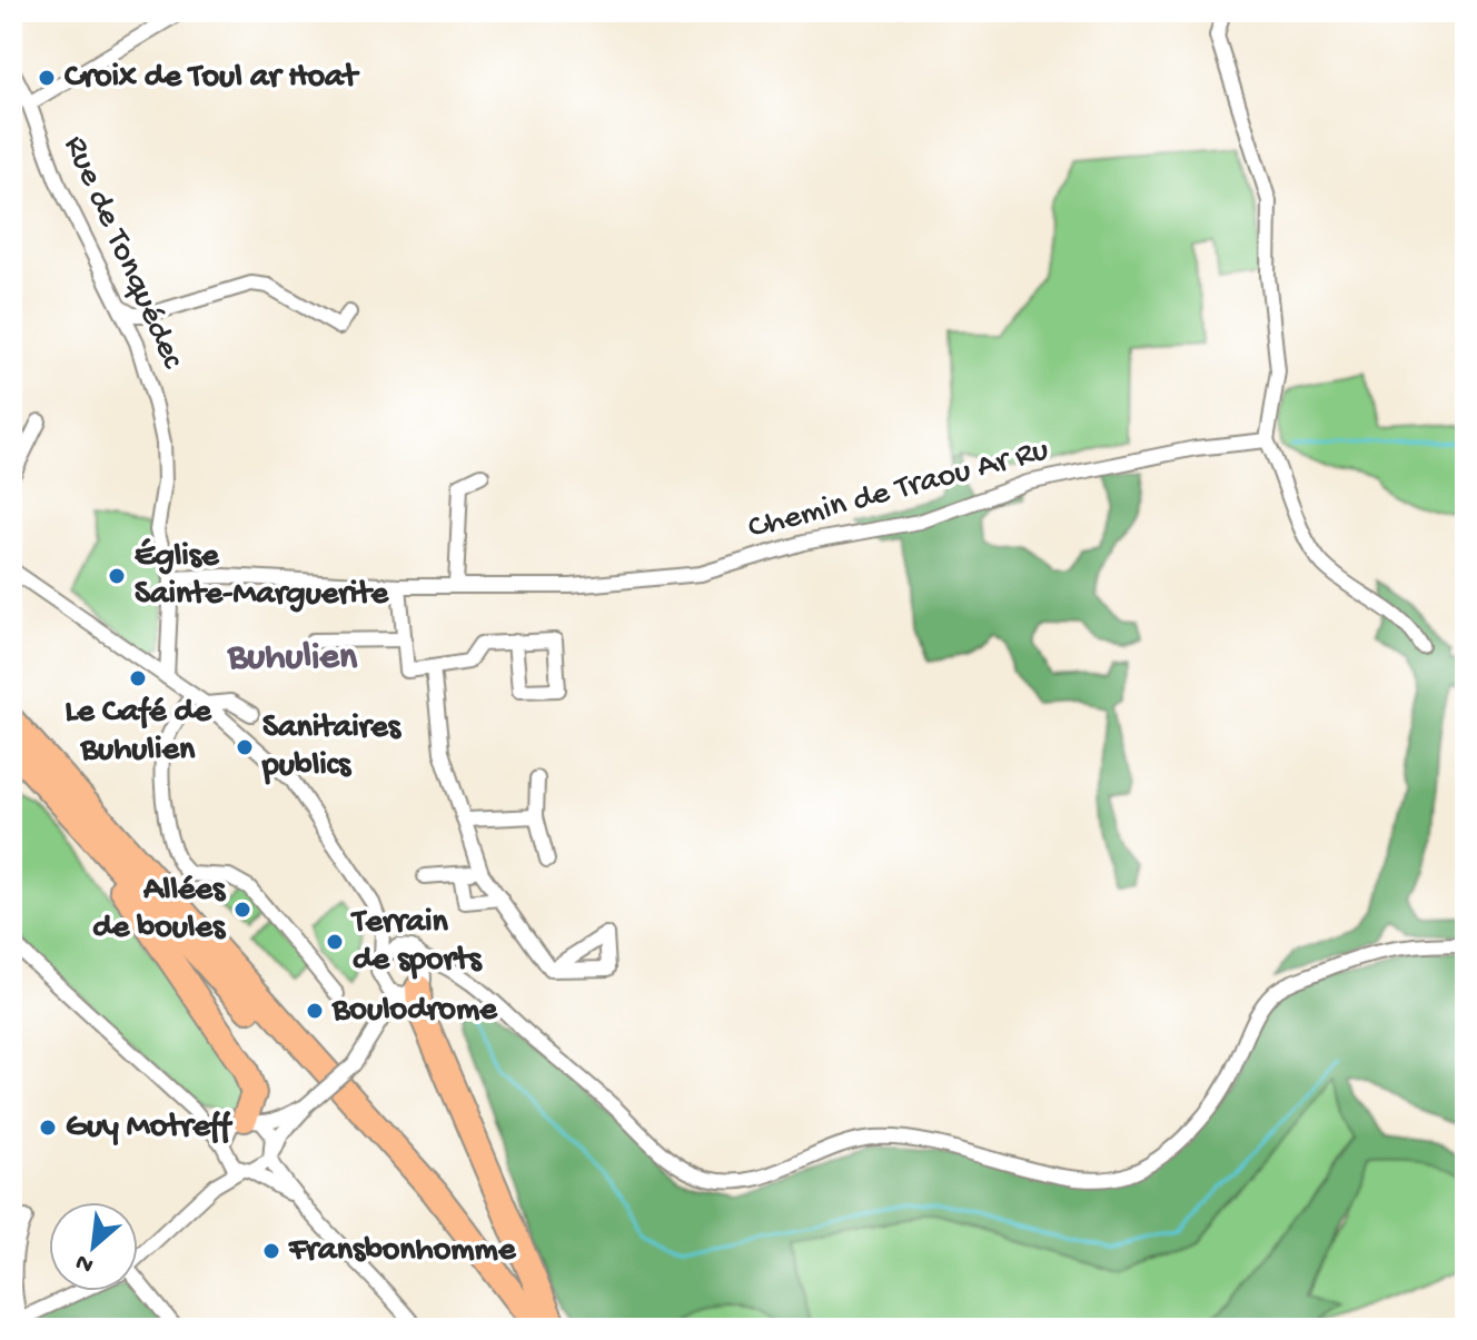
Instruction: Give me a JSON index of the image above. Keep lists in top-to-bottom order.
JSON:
{
  "streets": {
    "street": ["Rue de Tonquédec", "Chemin de Traou Ar Ru"]
  },
  "crossings": [
    ["Rue de Tonquédec", "Chemin de Traou Ar Ru"]
  ],
  "districts": ["Buhulien"],
  "places": [
    "Croix de Toul ar Hoat",
    "Église Sainte-Marguerite",
    "Le Café de Buhulien",
    "Sanitaires publics",
    "Allées de boules",
    "Terrain de sports",
    "Boulodrome",
    "Guy Motreff",
    "Fransbonhomme"
  ],
  "north": "bottom left"
}
